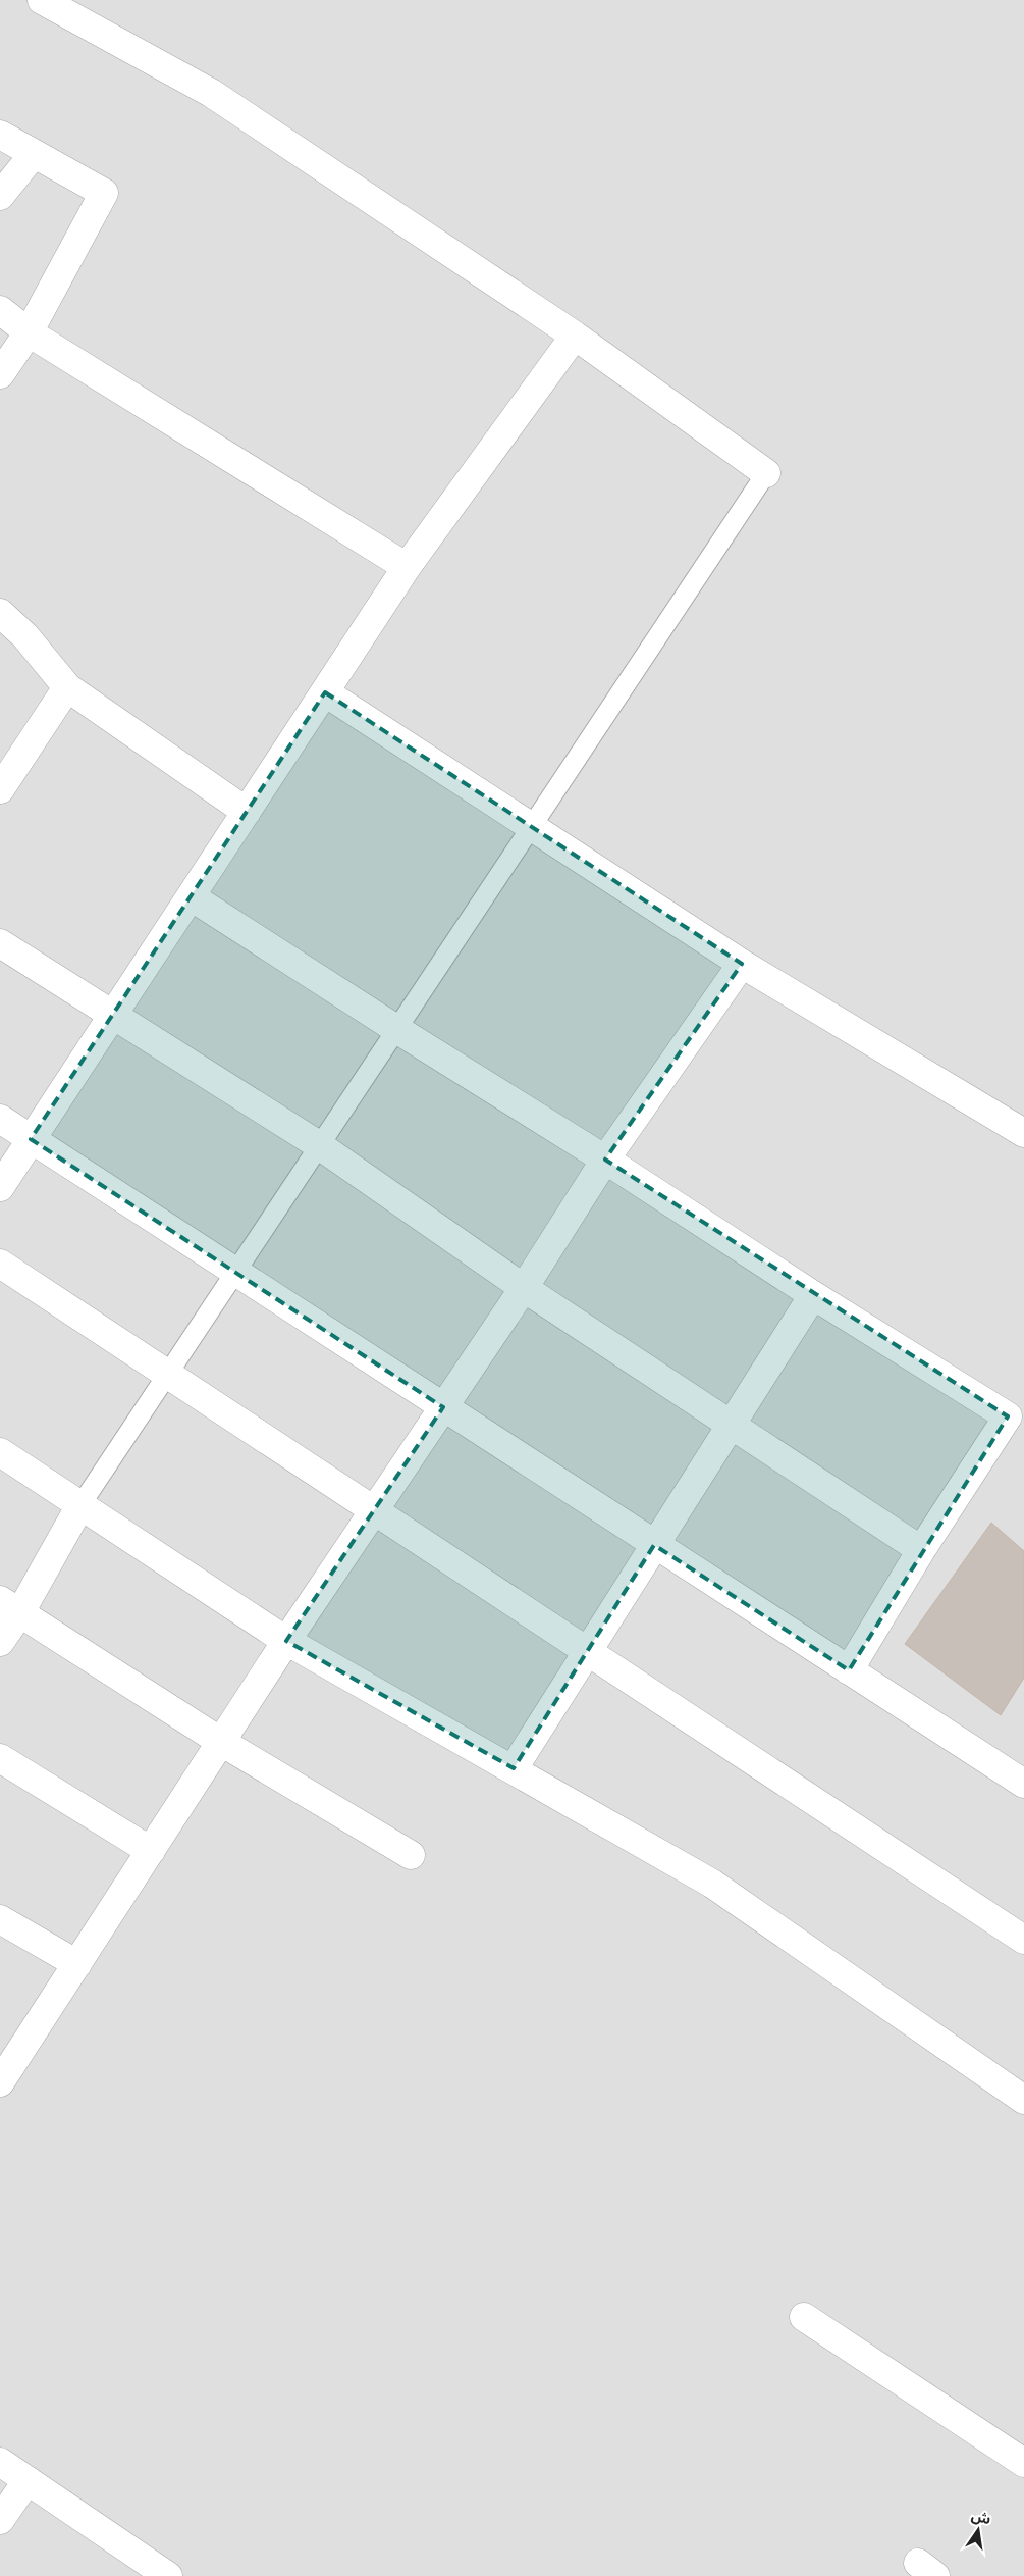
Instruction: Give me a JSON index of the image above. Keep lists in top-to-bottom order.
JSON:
{
  "north": "top"
}
